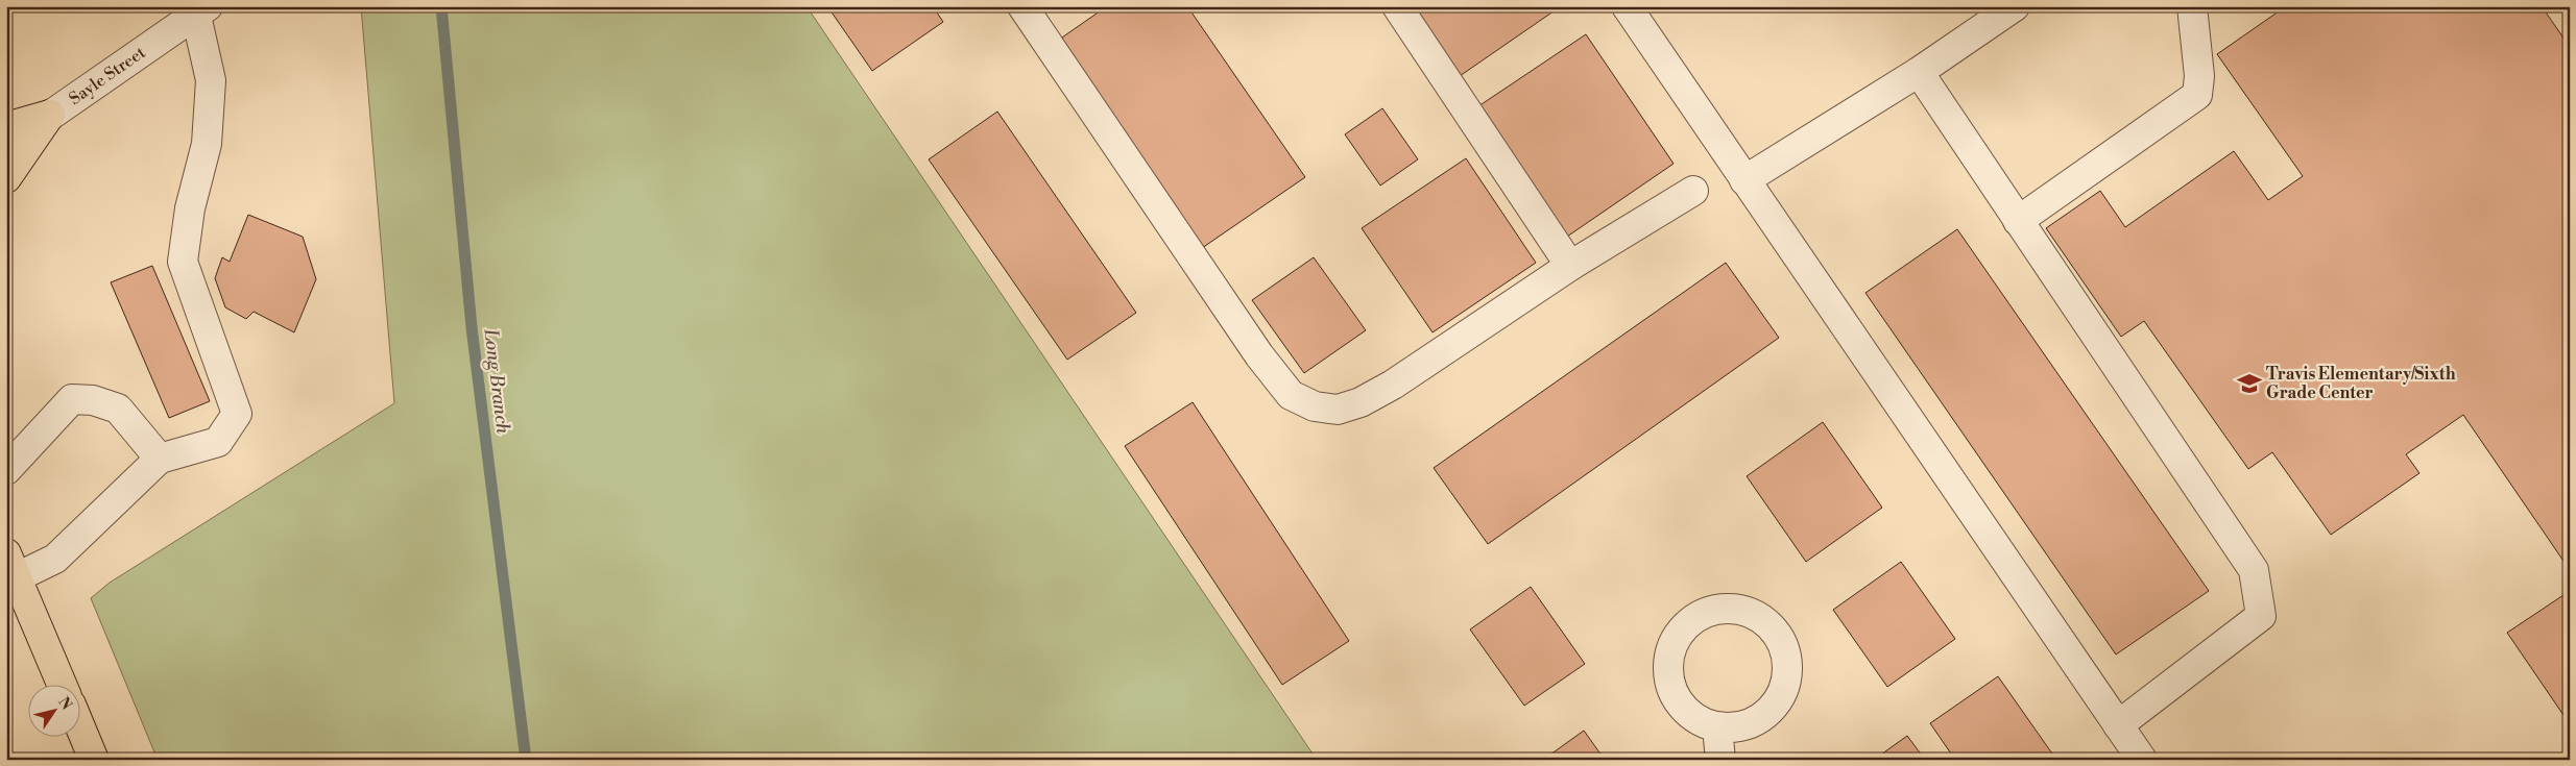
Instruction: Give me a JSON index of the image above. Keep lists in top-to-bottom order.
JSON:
{
  "streets": {
    "street": ["Sayle Street"]
  },
  "water": ["Long Branch"],
  "places": {
    "school or university": ["Travis Elementary/Sixth Grade Center"]
  },
  "north": "top right"
}
